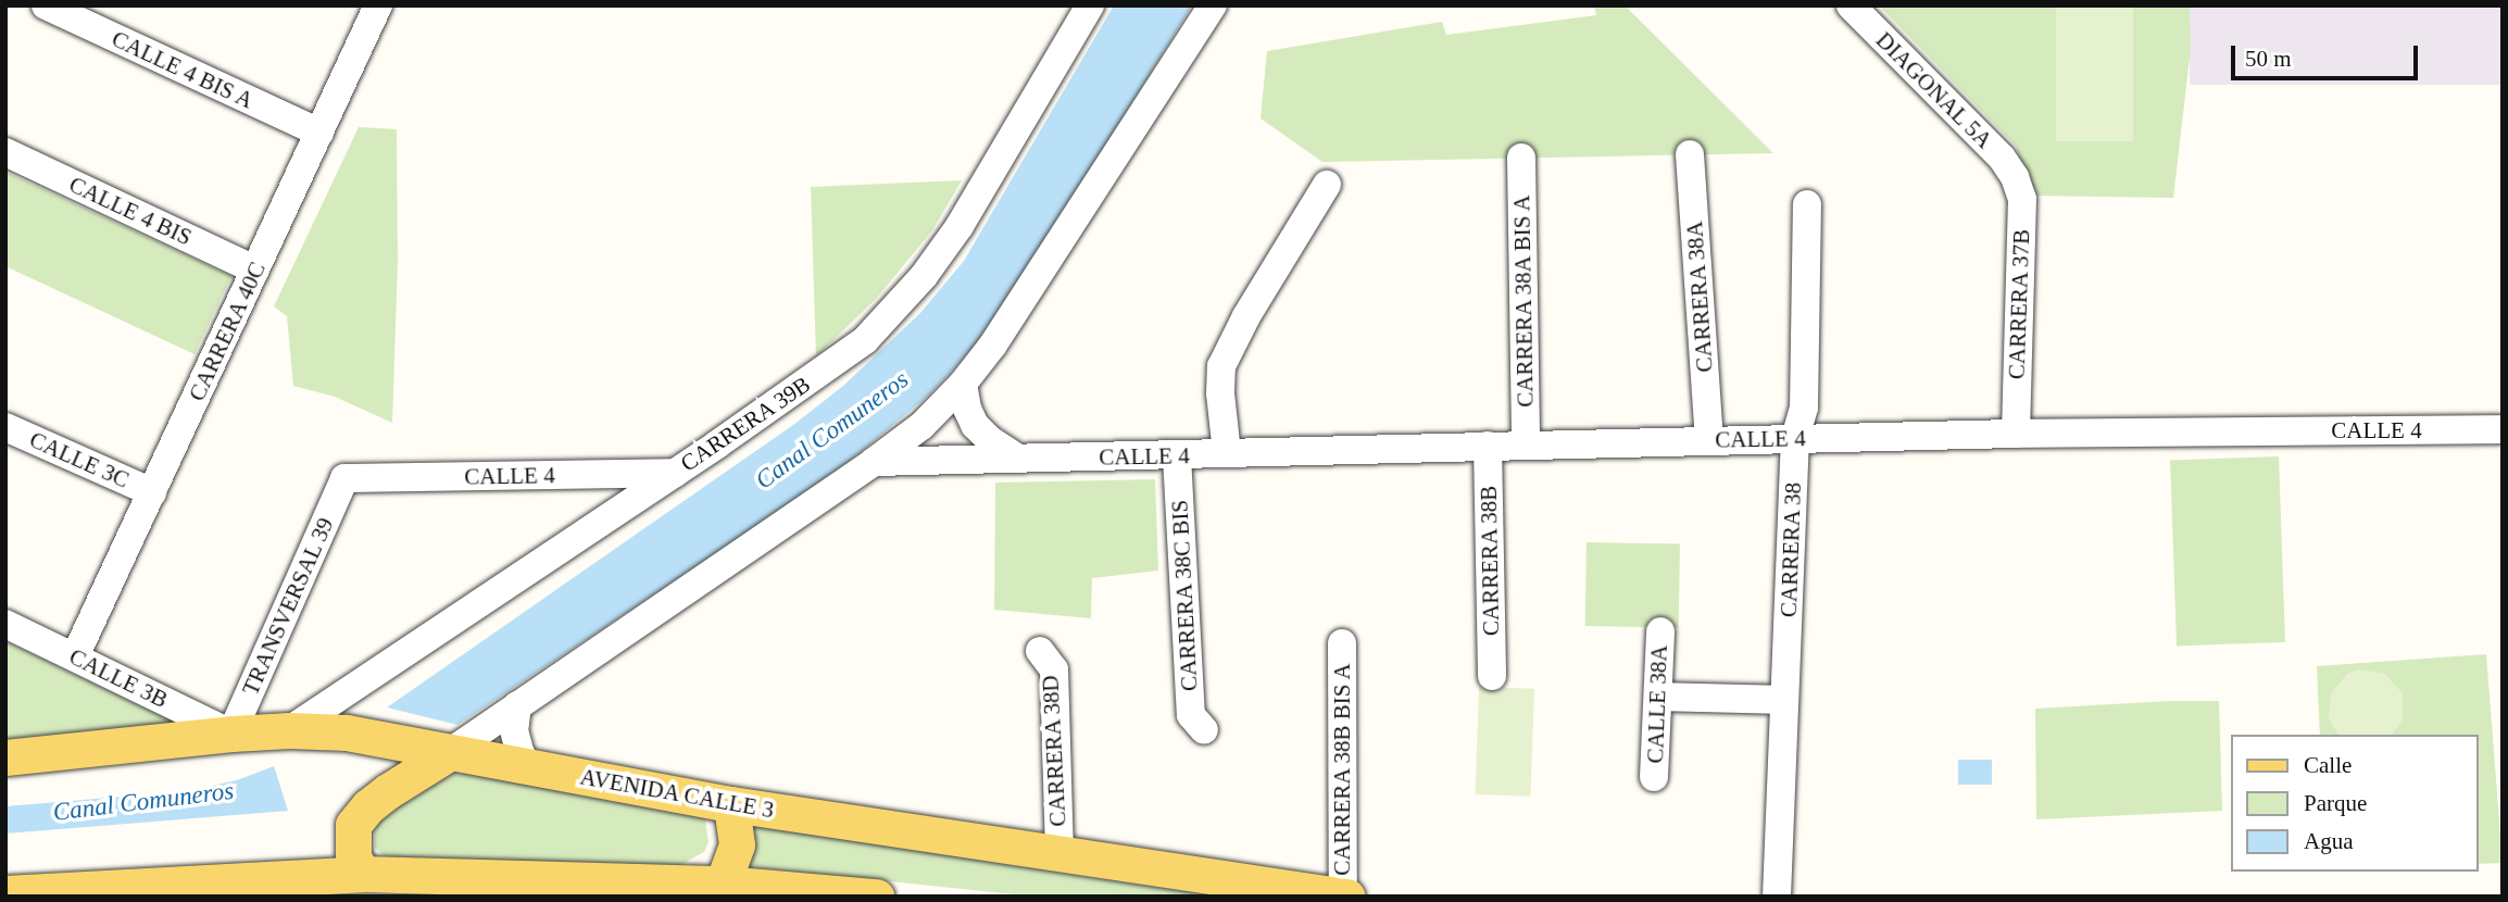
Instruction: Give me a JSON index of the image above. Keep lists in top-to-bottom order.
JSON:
{
  "streets": {
    "main road": ["AVENIDA CALLE 3"],
    "street": [
      "CALLE 4 BIS A",
      "DIAGONAL 5A",
      "CALLE 4 BIS",
      "CARRERA 38A",
      "CARRERA 38A BIS A",
      "CARRERA 37B",
      "CARRERA 40C",
      "CARRERA 39B",
      "CALLE 4",
      "CALLE 3C",
      "CARRERA 38",
      "CARRERA 38B",
      "CARRERA 38C BIS",
      "TRANSVERSAL 39",
      "CALLE 3B",
      "CALLE 38A",
      "CARRERA 38D",
      "CARRERA 38B BIS A"
    ]
  },
  "crossings": [
    ["CALLE 4 BIS A", "CARRERA 40C"],
    ["DIAGONAL 5A", "CARRERA 37B"],
    ["CALLE 4 BIS", "CARRERA 40C"],
    ["CARRERA 38A", "CALLE 4"],
    ["CARRERA 38A BIS A", "CALLE 4"],
    ["CARRERA 37B", "CALLE 4"],
    ["CARRERA 40C", "CALLE 3C"],
    ["CARRERA 40C", "CALLE 3B"],
    ["CARRERA 39B", "CALLE 4"],
    ["CARRERA 39B", "AVENIDA CALLE 3"],
    ["CALLE 4", "CARRERA 38"],
    ["CALLE 4", "CARRERA 38B"],
    ["CALLE 4", "CARRERA 38C BIS"],
    ["CALLE 4", "TRANSVERSAL 39"],
    ["TRANSVERSAL 39", "CALLE 3B"],
    ["TRANSVERSAL 39", "AVENIDA CALLE 3"],
    ["CALLE 3B", "AVENIDA CALLE 3"],
    ["CARRERA 38D", "AVENIDA CALLE 3"],
    ["CARRERA 38B BIS A", "AVENIDA CALLE 3"]
  ],
  "water": ["Canal Comuneros"],
  "legend": ["Calle", "Parque", "Agua"],
  "scale_bar": "50 m"
}
